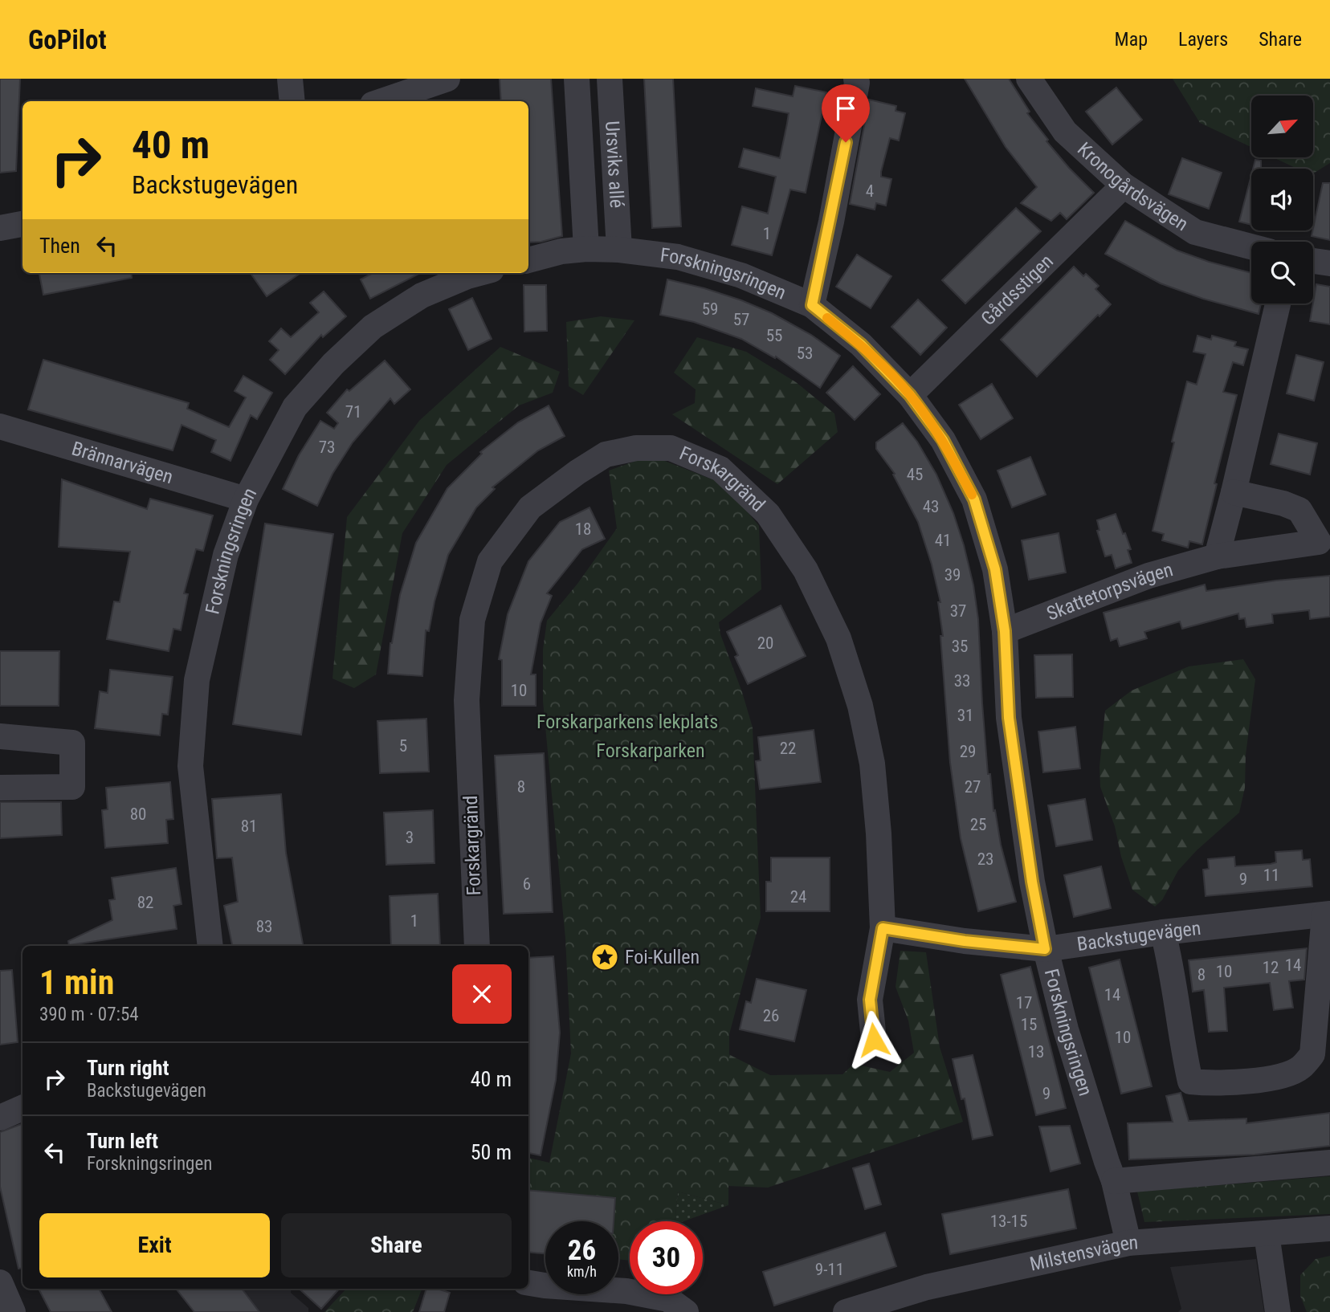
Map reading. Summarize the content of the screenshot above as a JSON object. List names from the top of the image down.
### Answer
{
  "streets": {
    "street": [
      "Ursviks allé",
      "Kronogårdsvägen",
      "Forskningsringen",
      "Gårdsstigen",
      "Brännarvägen",
      "Forskargränd",
      "Skattetorpsvägen",
      "Backstugevägen",
      "Milstensvägen"
    ]
  },
  "crossings": [
    ["Ursviks allé", "Forskningsringen"],
    ["Kronogårdsvägen", "Gårdsstigen"],
    ["Forskningsringen", "Gårdsstigen"],
    ["Forskningsringen", "Brännarvägen"],
    ["Forskningsringen", "Skattetorpsvägen"],
    ["Forskningsringen", "Backstugevägen"],
    ["Forskningsringen", "Milstensvägen"],
    ["Forskargränd", "Backstugevägen"]
  ],
  "parks": ["Forskarparkens lekplats", "Forskarparken"],
  "places": {
    "place": ["Foi-Kullen"]
  },
  "house_numbers": [
    "4",
    "1",
    "59",
    "57",
    "55",
    "53",
    "71",
    "73",
    "45",
    "43",
    "18",
    "41",
    "39",
    "37",
    "20",
    "35",
    "33",
    "10",
    "31",
    "5",
    "22",
    "29",
    "8",
    "27",
    "80",
    "25",
    "81",
    "3",
    "23",
    "11",
    "9",
    "6",
    "24",
    "82",
    "1",
    "83",
    "14",
    "12",
    "10",
    "8",
    "14",
    "17",
    "26",
    "15",
    "10",
    "13",
    "9",
    "13-15",
    "9-11"
  ],
  "north": "top right",
  "page": {
    "header": "GoPilot",
    "nav": ["Map", "Layers", "Share"],
    "turn": ["40 m", "Backstugevägen"],
    "then": "Then",
    "heading": ["1 min", "390 m · 07:54"],
    "list": [
      {
        "name": "Turn right",
        "note": "Backstugevägen",
        "value": "40 m"
      },
      {
        "name": "Turn left",
        "note": "Forskningsringen",
        "value": "50 m"
      }
    ],
    "buttons": ["Exit", "Share"],
    "speed": "26 km/h",
    "limit": "30"
  }
}
